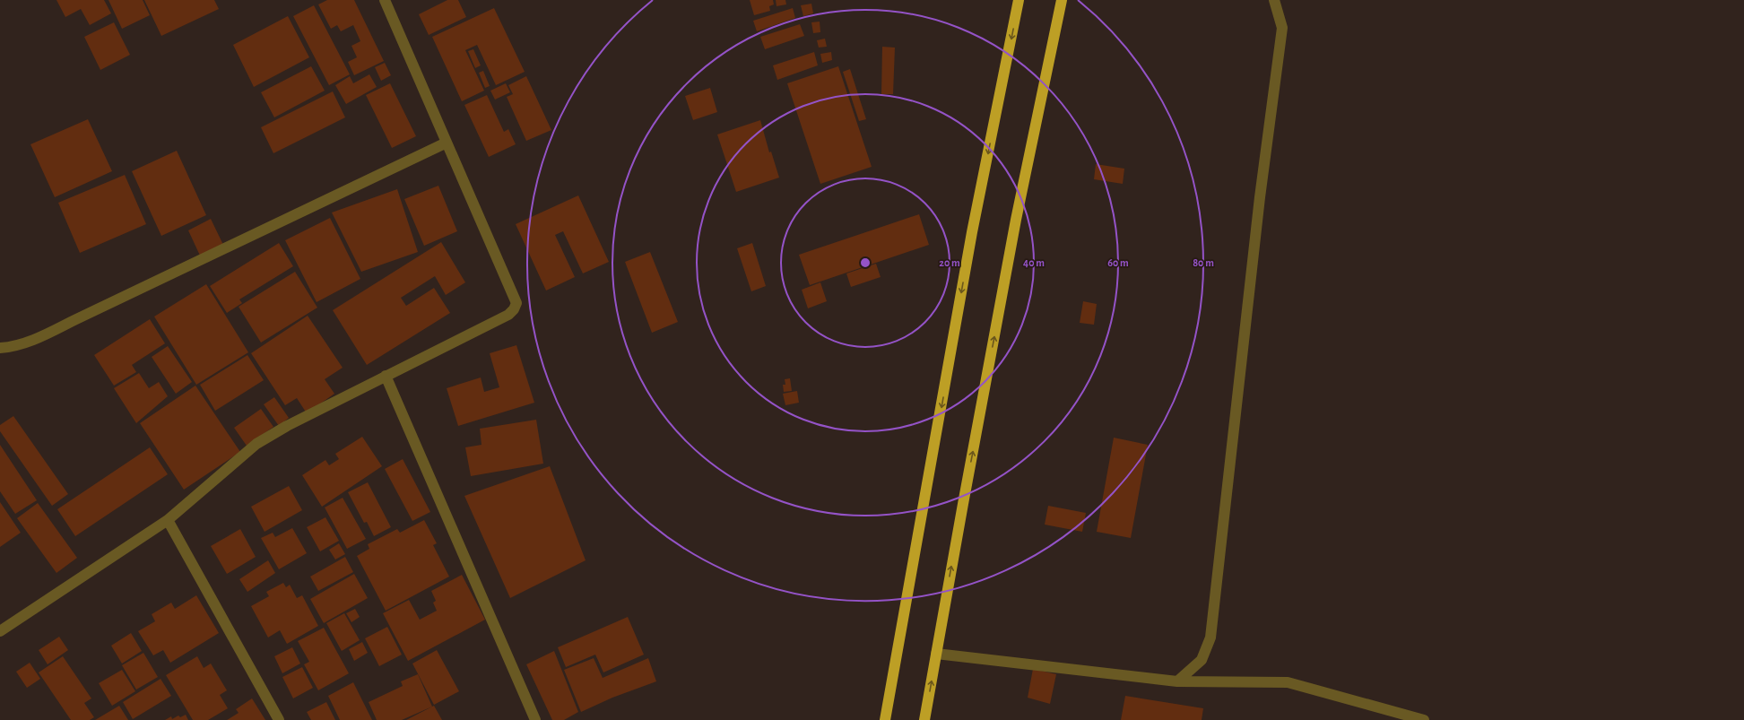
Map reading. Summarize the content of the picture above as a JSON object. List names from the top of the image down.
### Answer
{
  "rings": [
    "20 m",
    "40 m",
    "60 m",
    "80 m"
  ]
}
